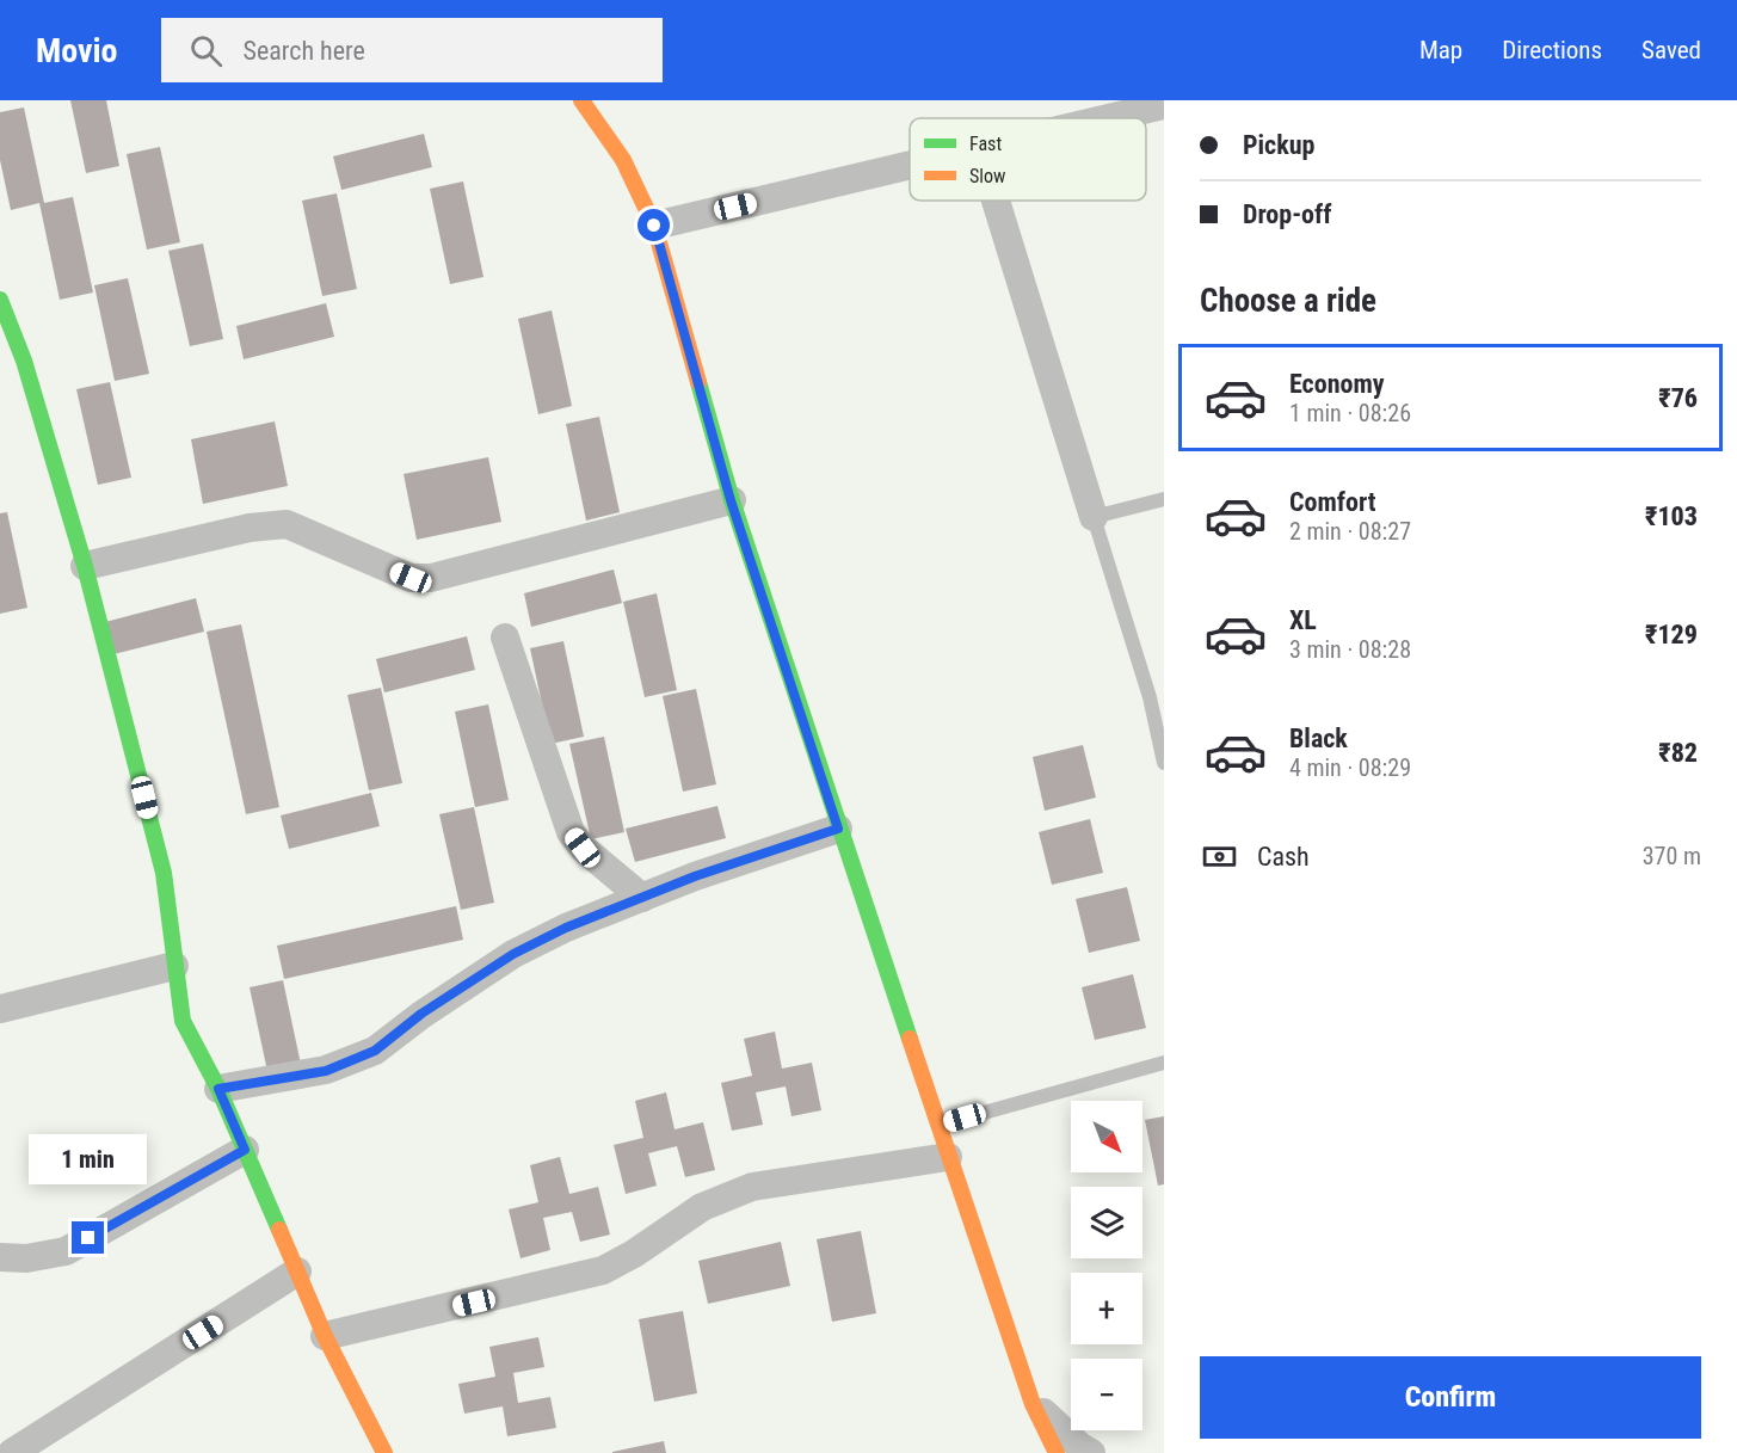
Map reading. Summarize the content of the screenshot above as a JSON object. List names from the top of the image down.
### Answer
{
  "legend": ["Fast", "Slow"],
  "north": "bottom right",
  "page": {
    "header": "Movio",
    "search": "Search here",
    "nav": ["Map", "Directions", "Saved"],
    "banner": ["Pickup", "Drop-off"],
    "heading": "Choose a ride",
    "list": [
      {
        "name": "Economy",
        "note": "1 min · 08:26",
        "value": "₹76"
      },
      {
        "name": "Comfort",
        "note": "2 min · 08:27",
        "value": "₹103"
      },
      {
        "name": "XL",
        "note": "3 min · 08:28",
        "value": "₹129"
      },
      {
        "name": "Black",
        "note": "4 min · 08:29",
        "value": "₹82"
      }
    ],
    "pay": ["Cash", "370 m"],
    "map_buttons": ["+", "−"],
    "bubble": "1 min",
    "buttons": "Confirm"
  }
}
